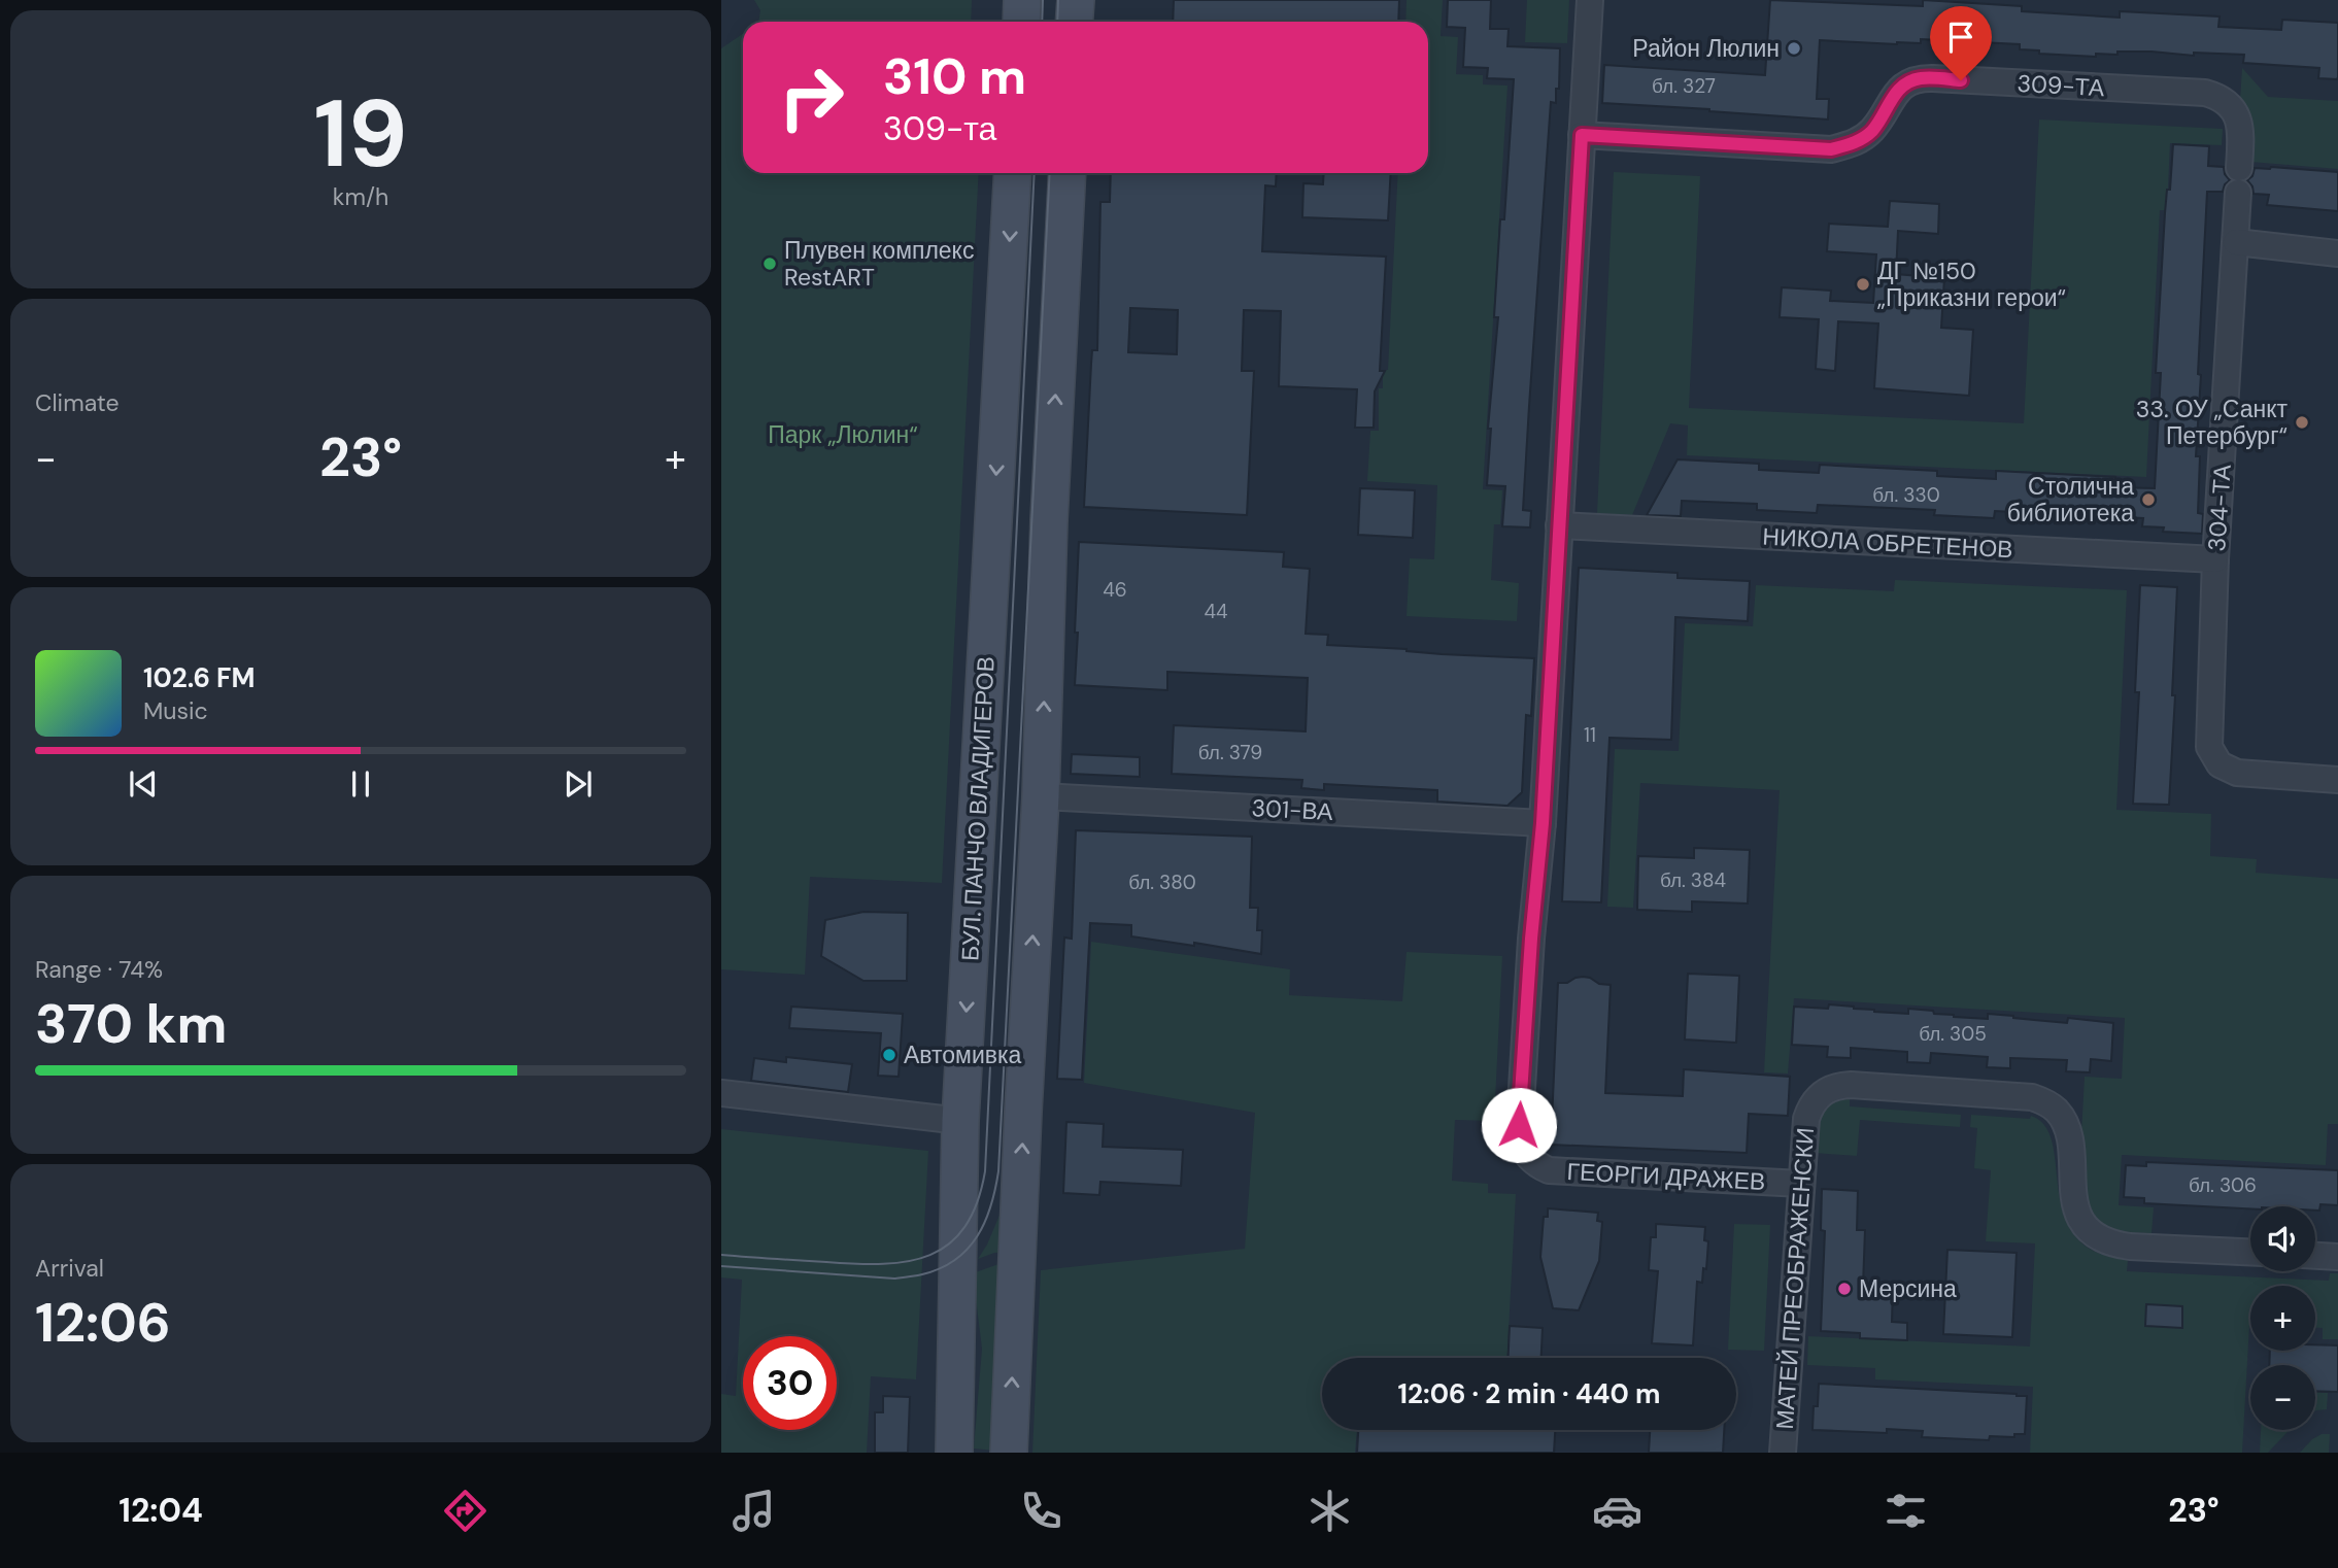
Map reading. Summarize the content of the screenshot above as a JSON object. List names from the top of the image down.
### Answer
{
  "streets": {
    "main road": ["БУЛ. ПАНЧО ВЛАДИГЕРОВ"],
    "street": [
      "309-ТА",
      "304-ТА",
      "НИКОЛА ОБРЕТЕНОВ",
      "301-ВА",
      "ГЕОРГИ ДРАЖЕВ",
      "МАТЕЙ ПРЕОБРАЖЕНСКИ"
    ]
  },
  "crossings": [
    ["309-ТА", "304-ТА"],
    ["309-ТА", "ГЕОРГИ ДРАЖЕВ"],
    ["304-ТА", "НИКОЛА ОБРЕТЕНОВ"],
    ["НИКОЛА ОБРЕТЕНОВ", "ГЕОРГИ ДРАЖЕВ"],
    ["301-ВА", "ГЕОРГИ ДРАЖЕВ"],
    ["ГЕОРГИ ДРАЖЕВ", "МАТЕЙ ПРЕОБРАЖЕНСКИ"]
  ],
  "parks": ["Парк „Люлин“"],
  "places": [
    "Район Люлин",
    "Плувен комплекс RestART",
    "ДГ №150 „Приказни герои“",
    "33. ОУ „Санкт Петербург“",
    "Столична библиотека",
    "Автомивка",
    "Мерсина"
  ],
  "house_numbers": [
    "бл. 327",
    "бл. 330",
    "46",
    "44",
    "11",
    "бл. 379",
    "бл. 384",
    "бл. 380",
    "бл. 305",
    "бл. 306"
  ],
  "page": {
    "tile": [
      ["19", "km/h"],
      "Climate",
      ["Range · 74%", "370 km"],
      ["Arrival", "12:06"]
    ],
    "turn": ["310 m", "309-та"],
    "heat": ["−", "23°", "+"],
    "song": ["102.6 FM", "Music"],
    "map_buttons": ["+", "−"],
    "limit": "30",
    "trip": "12:06 · 2 min · 440 m",
    "tabs": ["12:04", "23°"]
  }
}
